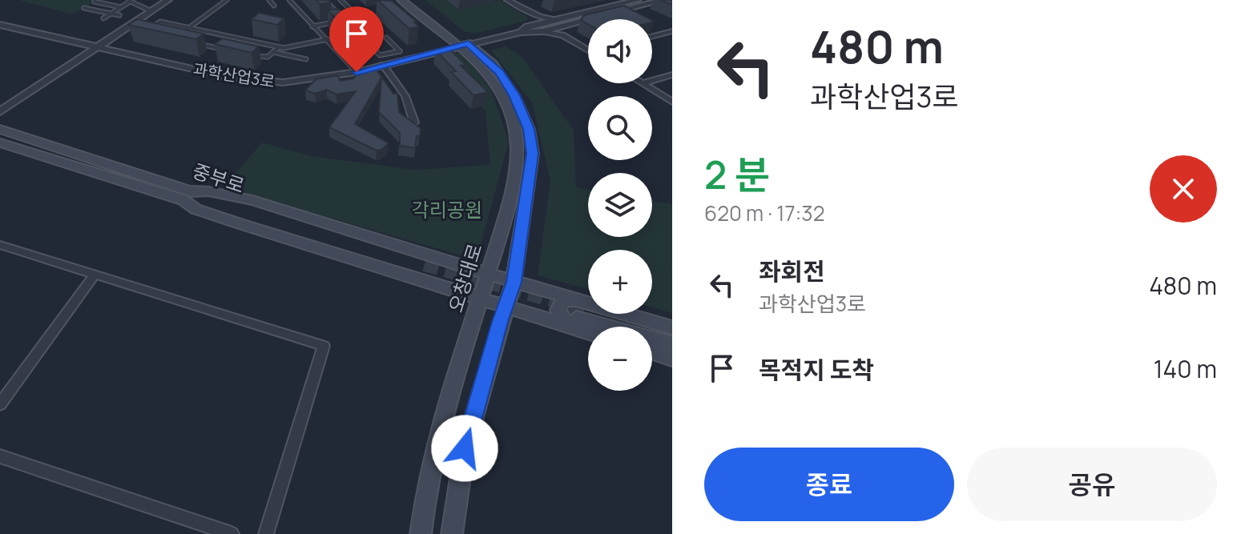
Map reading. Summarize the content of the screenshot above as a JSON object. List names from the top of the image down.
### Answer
{
  "streets": {
    "main road": ["중부로", "오창대로"],
    "street": ["과학산업3로"]
  },
  "crossings": [
    ["과학산업3로", "오창대로"]
  ],
  "parks": ["각리공원"],
  "page": {
    "turn": ["480 m", "과학산업3로"],
    "map_buttons": ["+", "−"],
    "heading": ["2 분", "620 m · 17:32"],
    "list": [
      {
        "name": "좌회전",
        "note": "과학산업3로",
        "value": "480 m"
      },
      {
        "name": "목적지 도착",
        "value": "140 m"
      }
    ],
    "buttons": ["종료", "공유"]
  }
}
